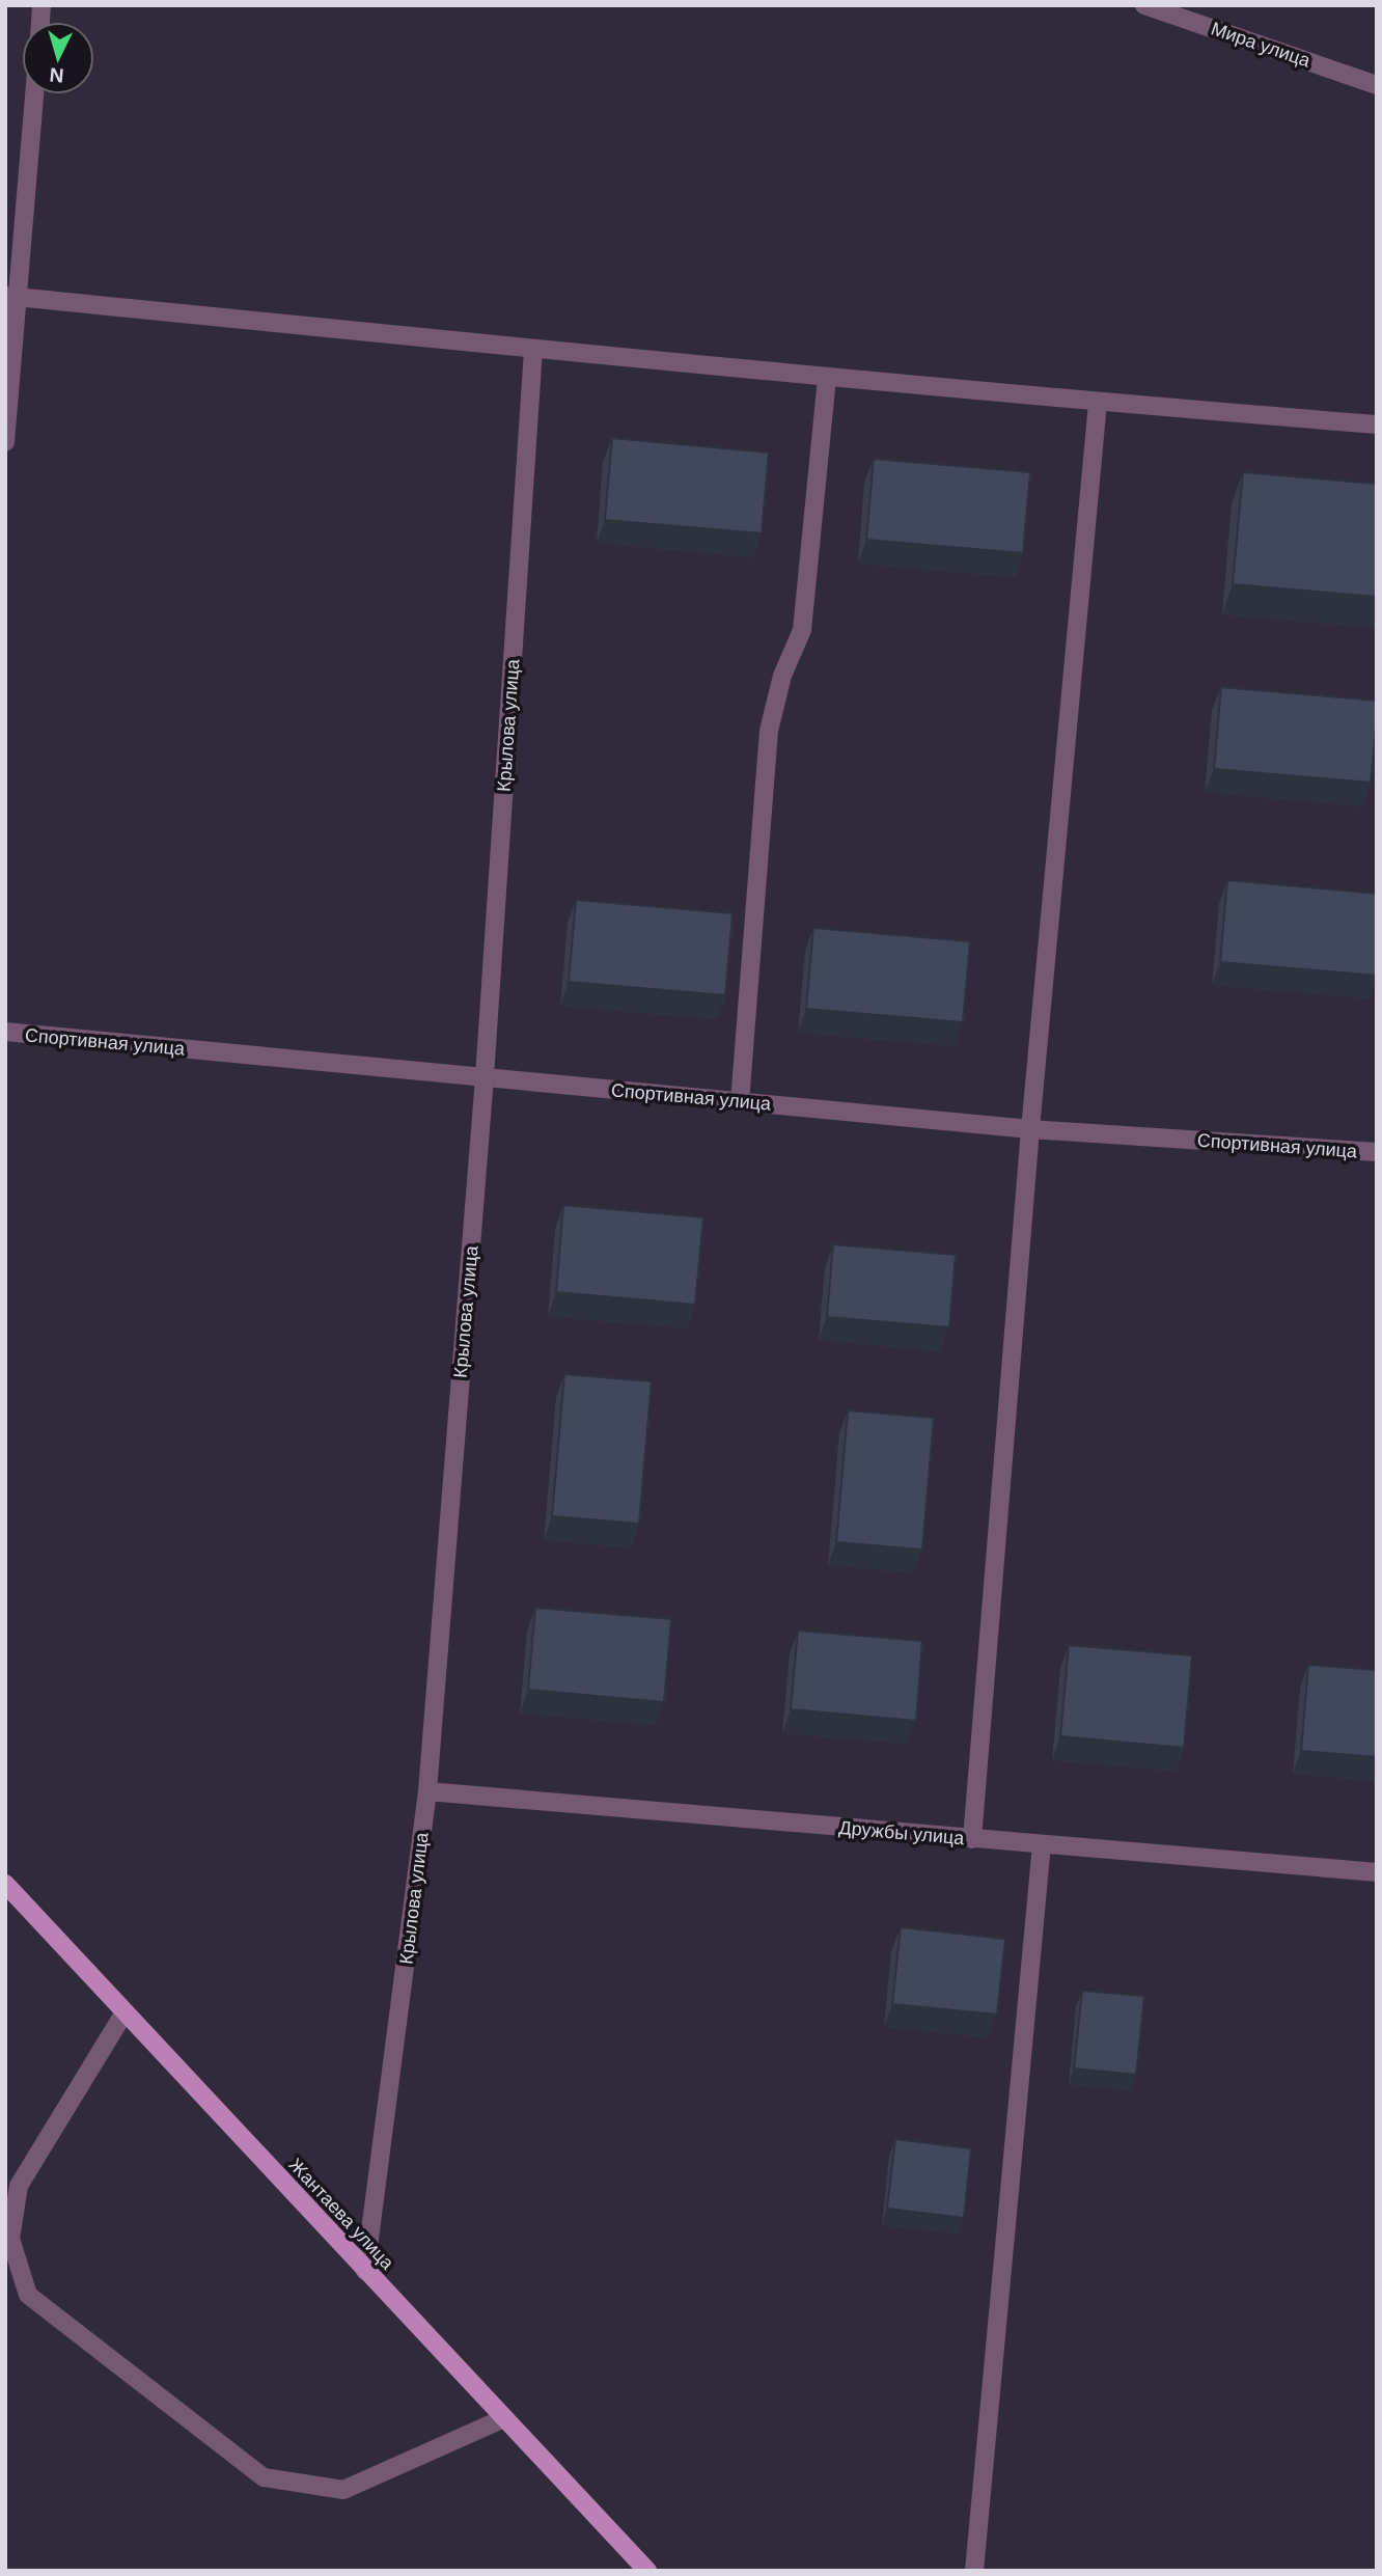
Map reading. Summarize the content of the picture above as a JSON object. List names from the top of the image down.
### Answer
{
  "streets": {
    "main road": ["Жантаева улица"],
    "street": [
      "Мира улица",
      "Крылова улица",
      "Спортивная улица",
      "Дружбы улица"
    ]
  },
  "crossings": [
    ["Крылова улица", "Спортивная улица"],
    ["Крылова улица", "Дружбы улица"],
    ["Крылова улица", "Жантаева улица"]
  ],
  "north": "bottom"
}
